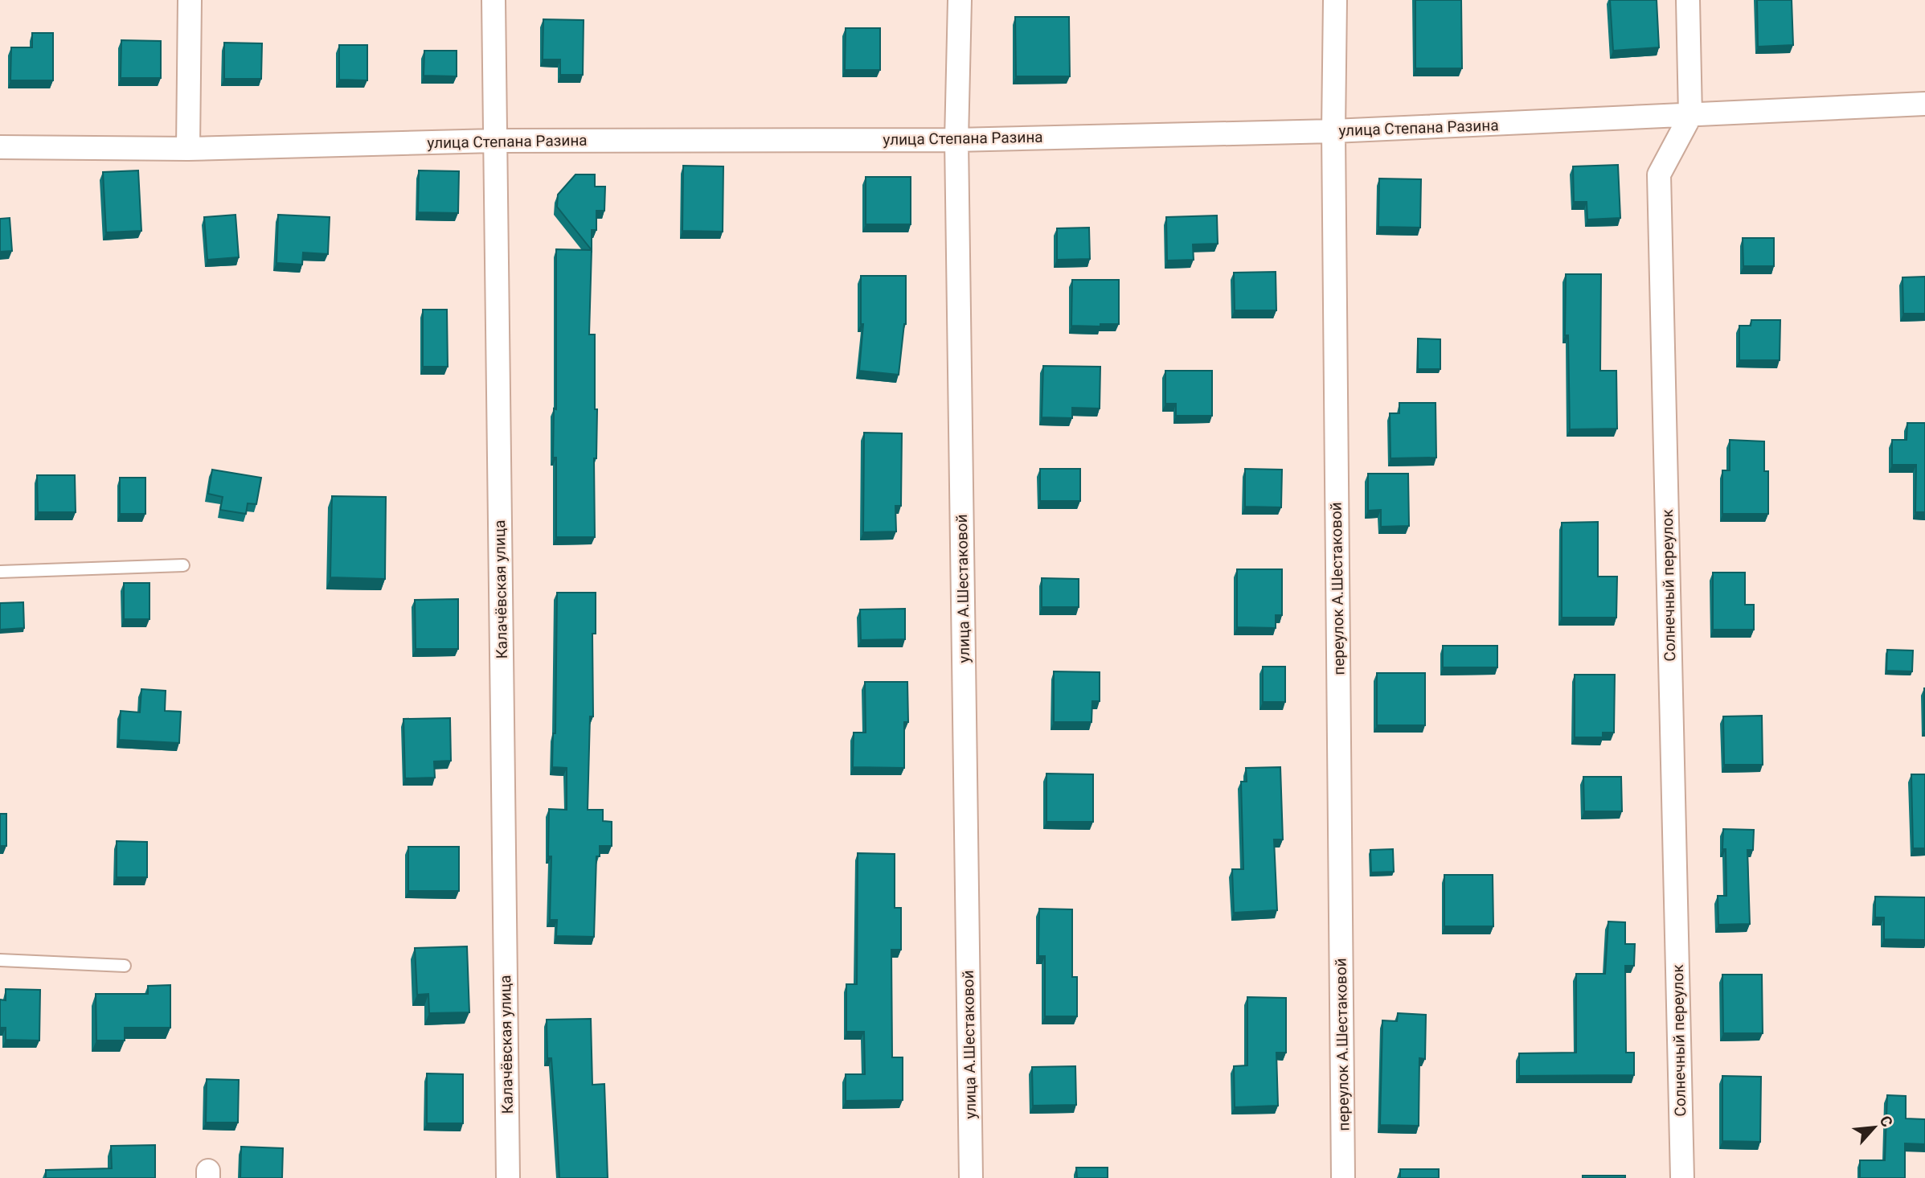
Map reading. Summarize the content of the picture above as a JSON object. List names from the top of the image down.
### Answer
{
  "streets": {
    "street": [
      "улица Степана Разина",
      "Солнечный переулок",
      "улица А.Шестаковой",
      "переулок А.Шестаковой",
      "Калачёвская улица"
    ]
  },
  "crossings": [
    ["улица Степана Разина", "Солнечный переулок"],
    ["улица Степана Разина", "улица А.Шестаковой"],
    ["улица Степана Разина", "переулок А.Шестаковой"],
    ["улица Степана Разина", "Калачёвская улица"]
  ],
  "north": "top right"
}
